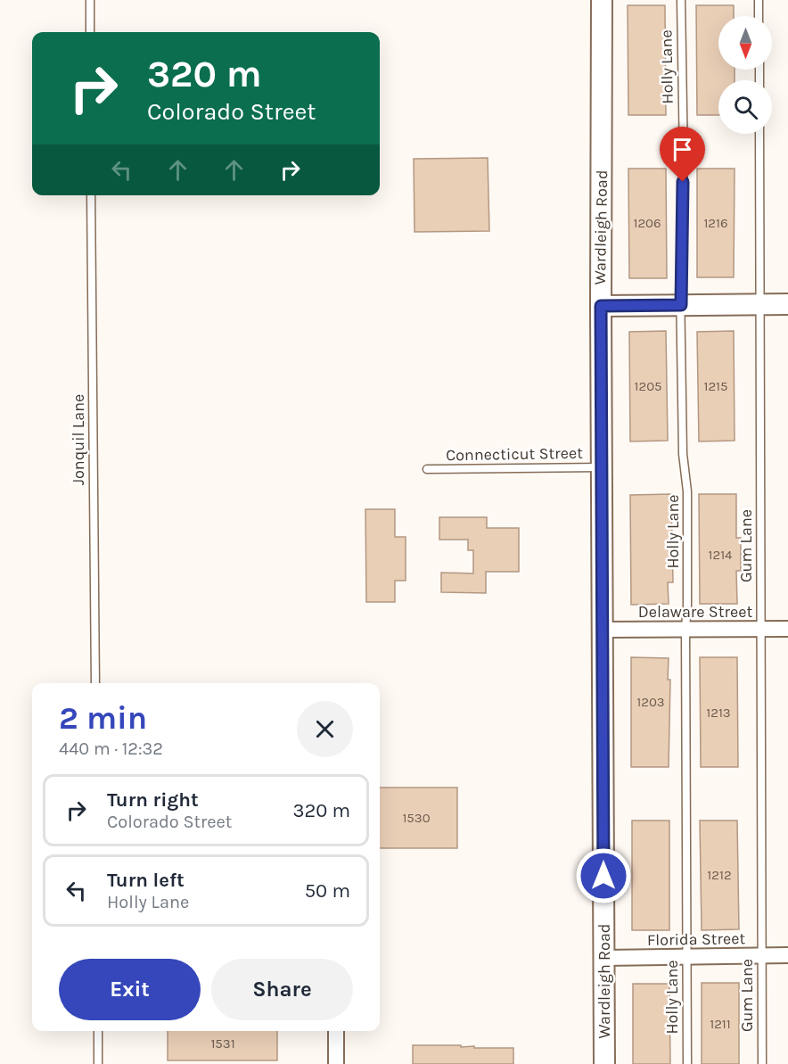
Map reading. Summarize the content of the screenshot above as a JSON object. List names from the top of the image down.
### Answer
{
  "streets": {
    "main road": ["Wardleigh Road"],
    "street": ["Delaware Street", "Florida Street"],
    "lane": [
      "Holly Lane",
      "Jonquil Lane",
      "Connecticut Street",
      "Gum Lane"
    ]
  },
  "crossings": [
    ["Holly Lane", "Delaware Street"],
    ["Holly Lane", "Florida Street"],
    ["Wardleigh Road", "Connecticut Street"],
    ["Wardleigh Road", "Delaware Street"],
    ["Wardleigh Road", "Florida Street"],
    ["Gum Lane", "Delaware Street"],
    ["Gum Lane", "Florida Street"]
  ],
  "house_numbers": [
    "1206",
    "1216",
    "1205",
    "1215",
    "1214",
    "1203",
    "1213",
    "1530",
    "1212",
    "1211",
    "1531"
  ],
  "north": "bottom",
  "page": {
    "turn": ["320 m", "Colorado Street"],
    "heading": ["2 min", "440 m · 12:32"],
    "list": [
      {
        "name": "Turn right",
        "note": "Colorado Street",
        "value": "320 m"
      },
      {
        "name": "Turn left",
        "note": "Holly Lane",
        "value": "50 m"
      }
    ],
    "buttons": ["Exit", "Share"]
  }
}
